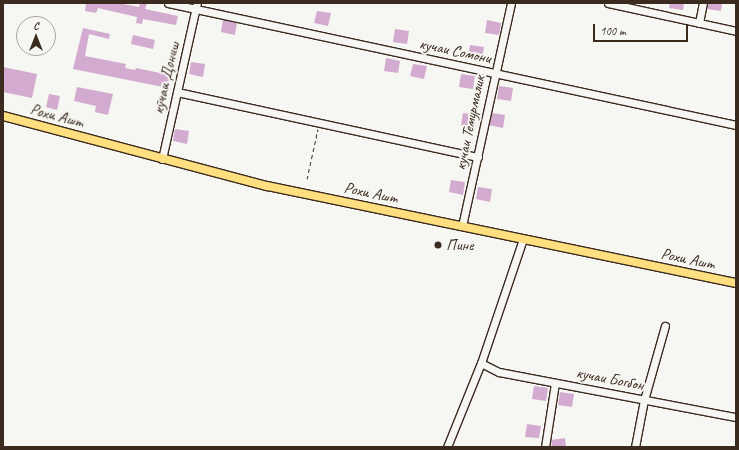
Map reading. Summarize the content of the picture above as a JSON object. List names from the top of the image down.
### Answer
{
  "streets": {
    "main road": ["Рохи Ашт"],
    "street": [
      "кучаи Сомони",
      "кӯчаи Дониш",
      "кучаи Темурмалик",
      "кучаи Богбон"
    ]
  },
  "crossings": [
    ["кучаи Сомони", "кӯчаи Дониш"],
    ["кучаи Сомони", "кучаи Темурмалик"],
    ["кӯчаи Дониш", "Рохи Ашт"],
    ["Рохи Ашт", "кучаи Темурмалик"]
  ],
  "places": ["Пине"],
  "scale_bar": "100 m",
  "north": "top"
}
